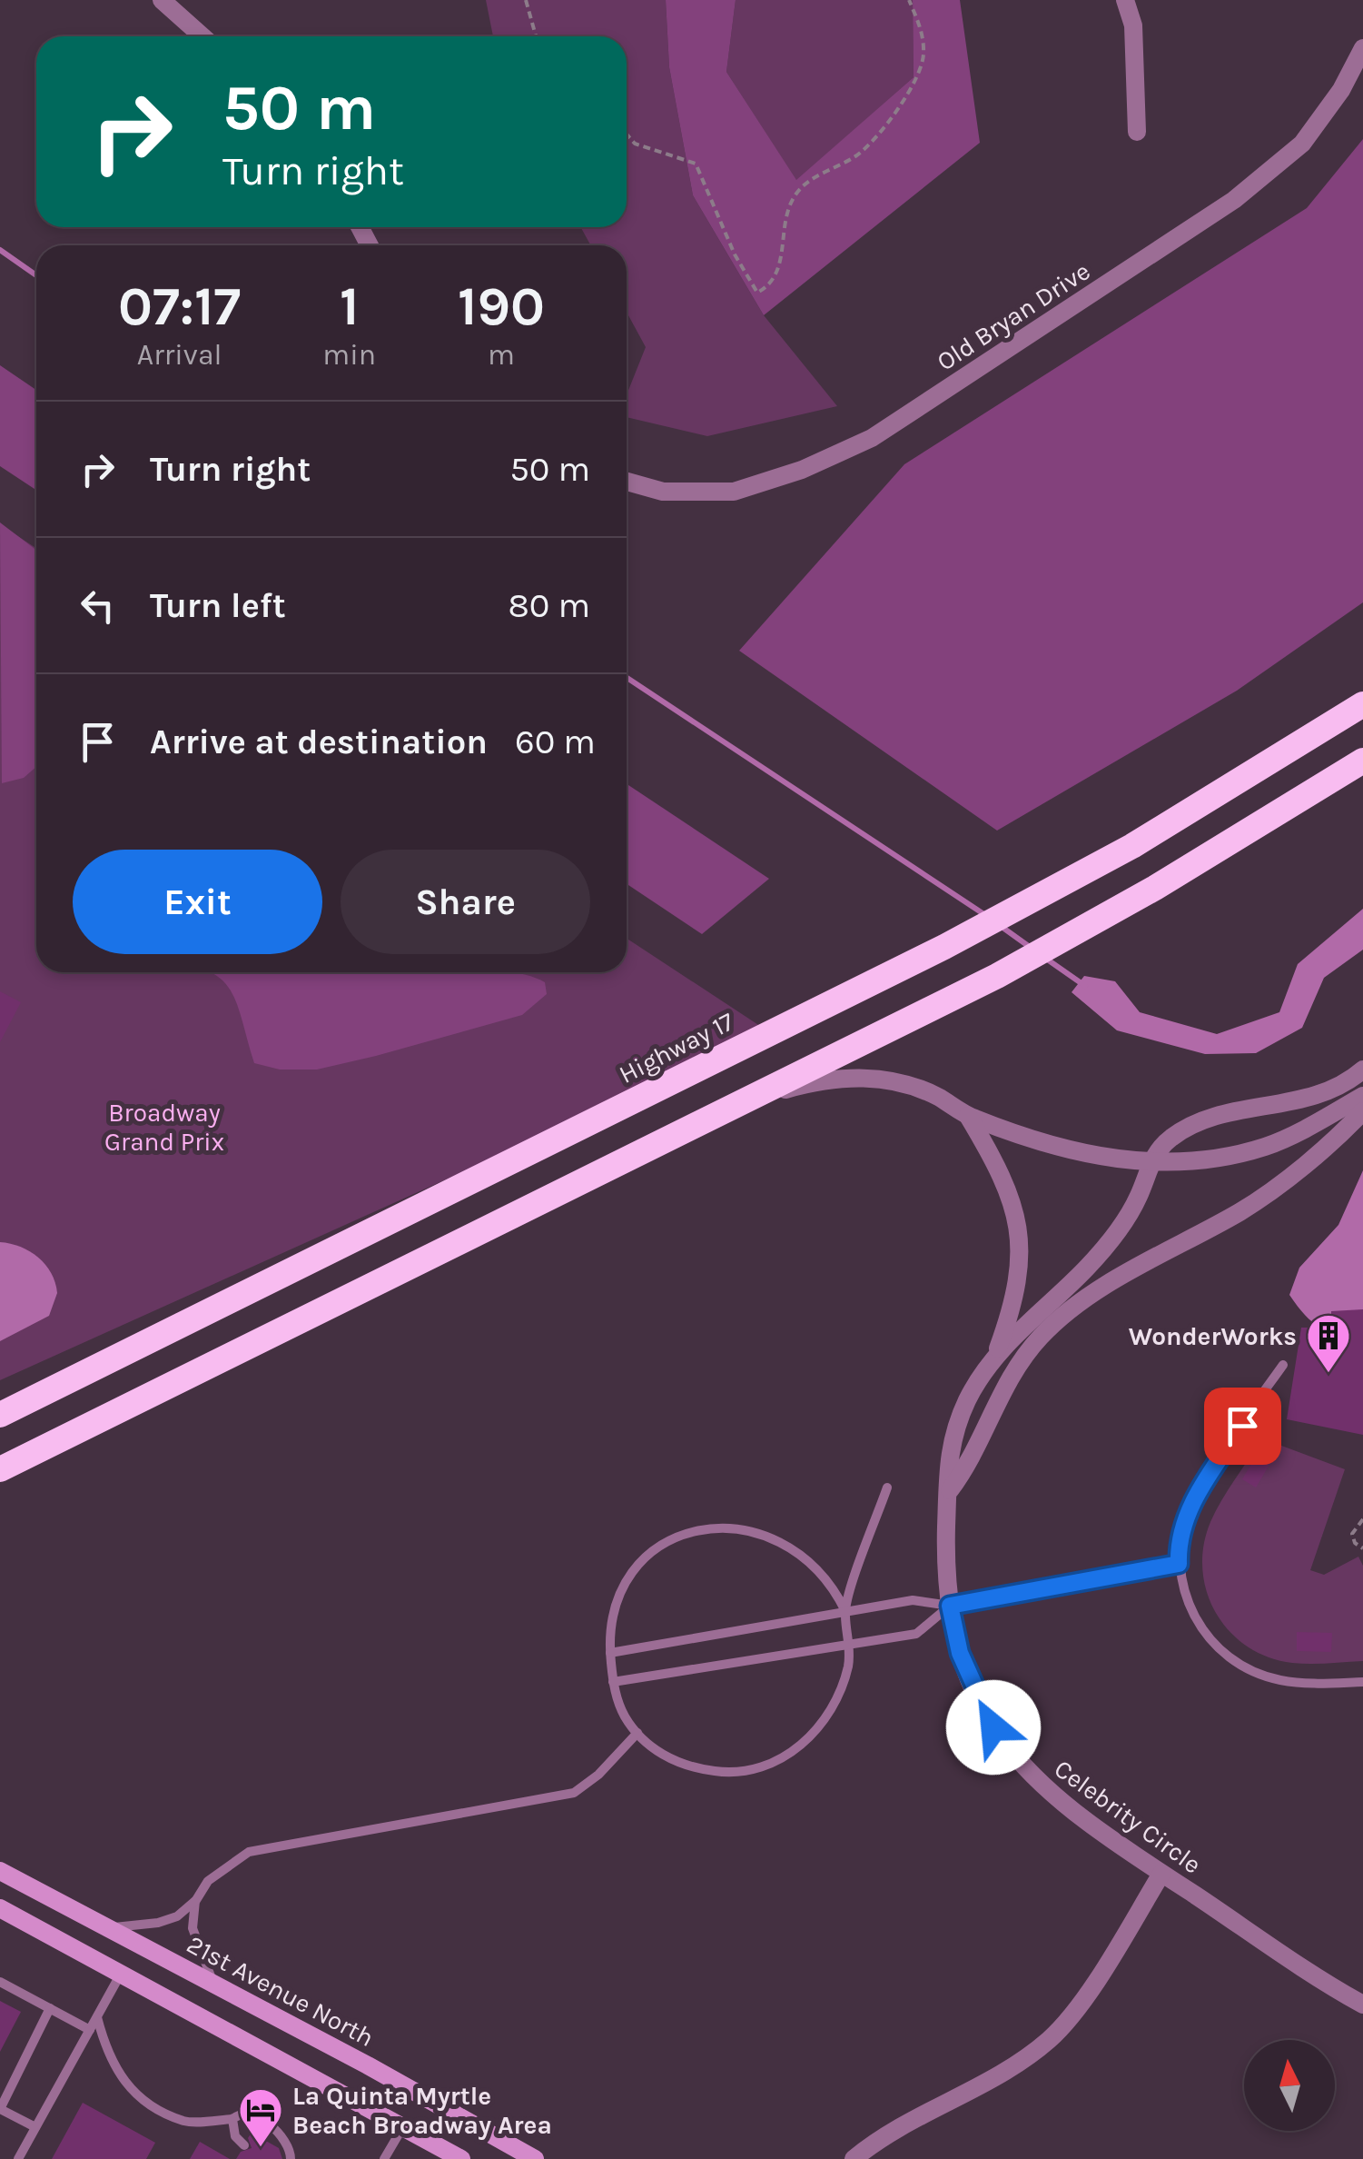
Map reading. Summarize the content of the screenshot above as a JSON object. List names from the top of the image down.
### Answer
{
  "streets": {
    "highway": ["Highway 17"],
    "main road": ["21st Avenue North"],
    "street": ["Old Bryan Drive", "Celebrity Circle"]
  },
  "parks": ["Broadway Grand Prix"],
  "places": {
    "building": ["WonderWorks"],
    "hotel": ["La Quinta Myrtle Beach Broadway Area"]
  },
  "north": "top",
  "page": {
    "turn": ["50 m", "Turn right"],
    "eta": [
      "07:17",
      "Arrival",
      "1",
      "min",
      "190",
      "m"
    ],
    "list": [
      {
        "name": "Turn right",
        "value": "50 m"
      },
      {
        "name": "Turn left",
        "value": "80 m"
      },
      {
        "name": "Arrive at destination",
        "value": "60 m"
      }
    ],
    "buttons": ["Exit", "Share"]
  }
}
